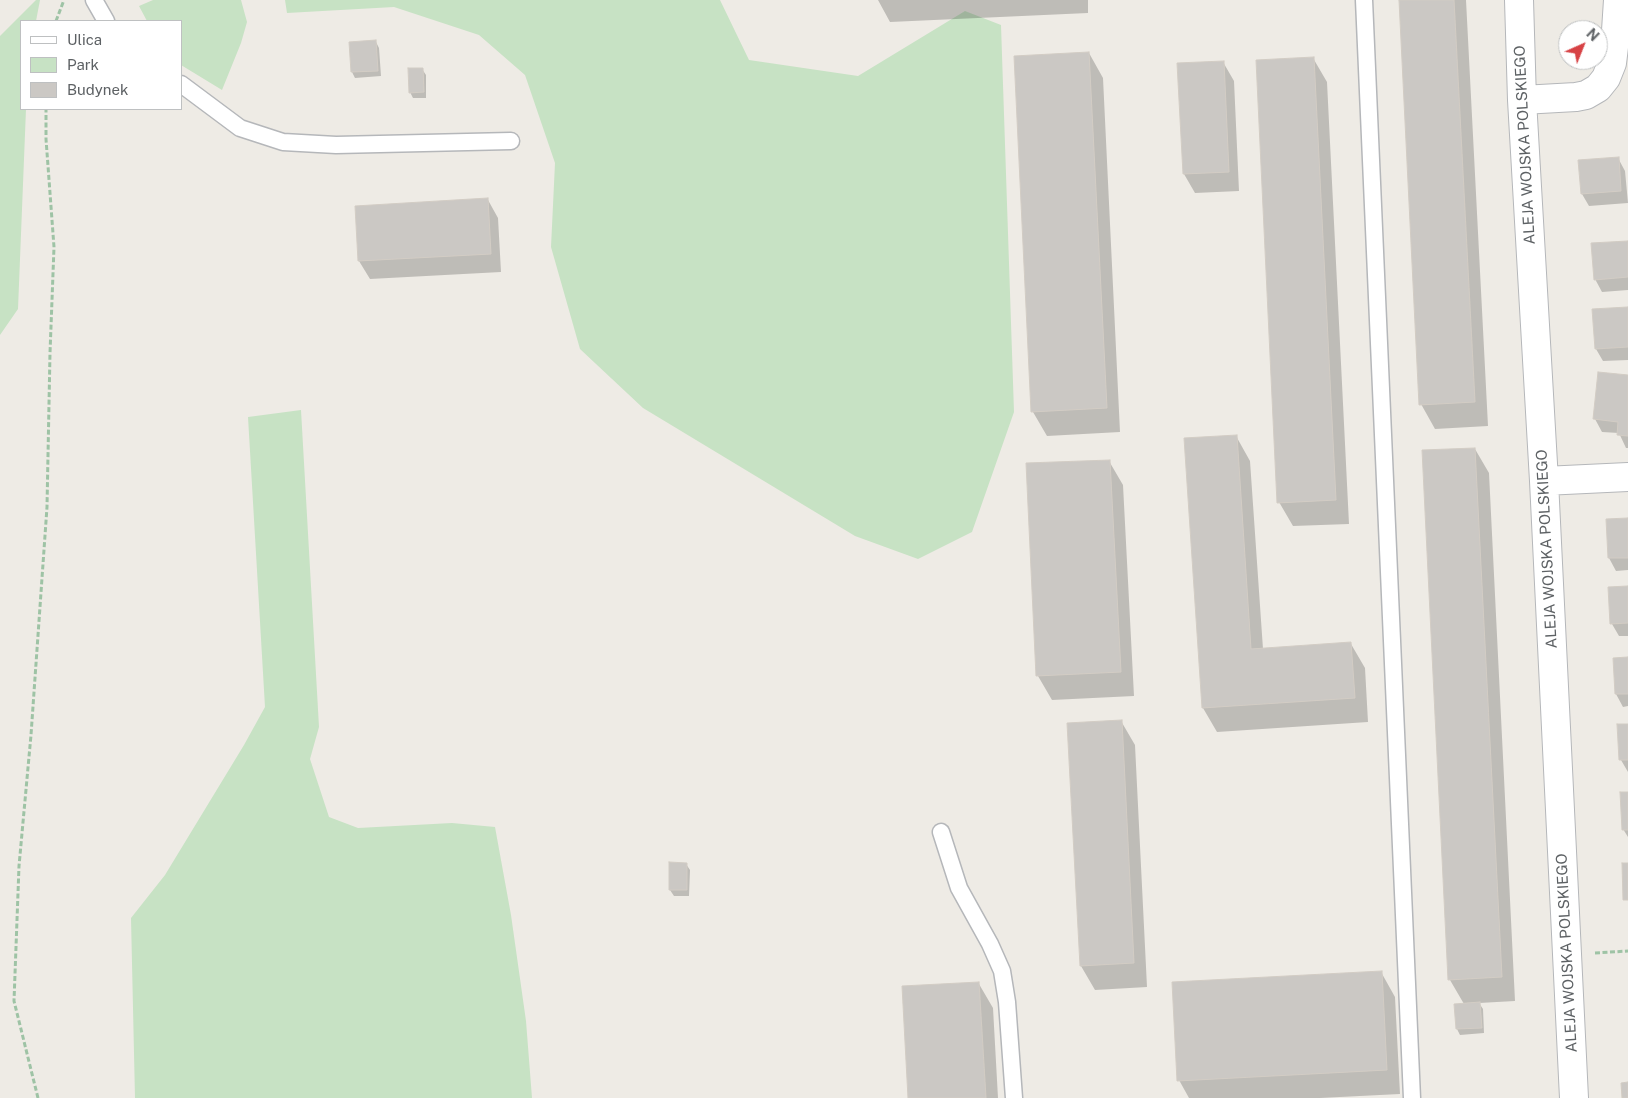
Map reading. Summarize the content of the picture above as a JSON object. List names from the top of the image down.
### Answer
{
  "streets": {
    "street": ["ALEJA WOJSKA POLSKIEGO"]
  },
  "legend": ["Ulica", "Park", "Budynek"],
  "north": "top right"
}
